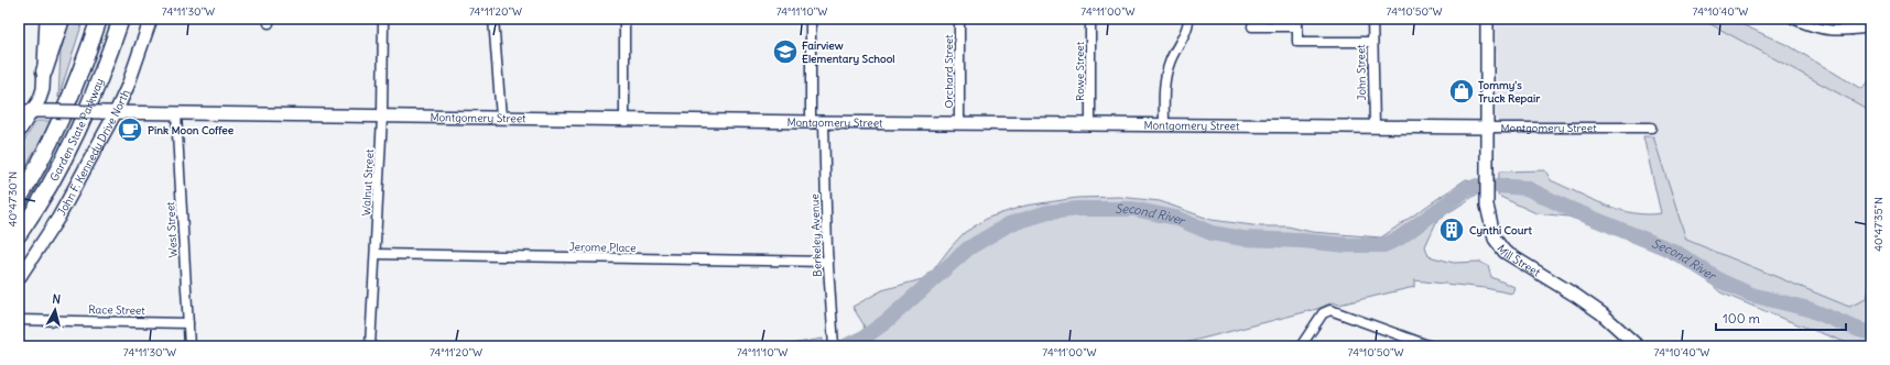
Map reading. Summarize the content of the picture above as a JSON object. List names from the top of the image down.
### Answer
{
  "streets": {
    "highway": ["Garden State Parkway"],
    "street": [
      "Orchard Street",
      "Rowe Street",
      "John Street",
      "Montgomery Street",
      "John F. Kennedy Drive North",
      "Walnut Street",
      "West Street",
      "Berkeley Avenue",
      "Jerome Place",
      "Mill Street",
      "Race Street"
    ]
  },
  "crossings": [
    ["Orchard Street", "Montgomery Street"],
    ["Rowe Street", "Montgomery Street"],
    ["John Street", "Montgomery Street"],
    ["Montgomery Street", "John F. Kennedy Drive North"],
    ["Montgomery Street", "Walnut Street"],
    ["Montgomery Street", "West Street"],
    ["Montgomery Street", "Berkeley Avenue"],
    ["Montgomery Street", "Mill Street"],
    ["Walnut Street", "Jerome Place"],
    ["West Street", "Race Street"],
    ["Berkeley Avenue", "Jerome Place"]
  ],
  "water": ["Second River"],
  "places": {
    "school or university": ["Fairview Elementary School"],
    "shop": ["Tommy's Truck Repair"],
    "cafe": ["Pink Moon Coffee"],
    "building": ["Cynthi Court"]
  },
  "scale_bar": "100 m",
  "north": "top",
  "coordinates": [
    "74°11'30\"W",
    "74°11'20\"W",
    "74°11'10\"W",
    "74°11'00\"W",
    "74°10'50\"W",
    "74°10'40\"W",
    "40°47'30\"N",
    "40°47'35\"N"
  ]
}
